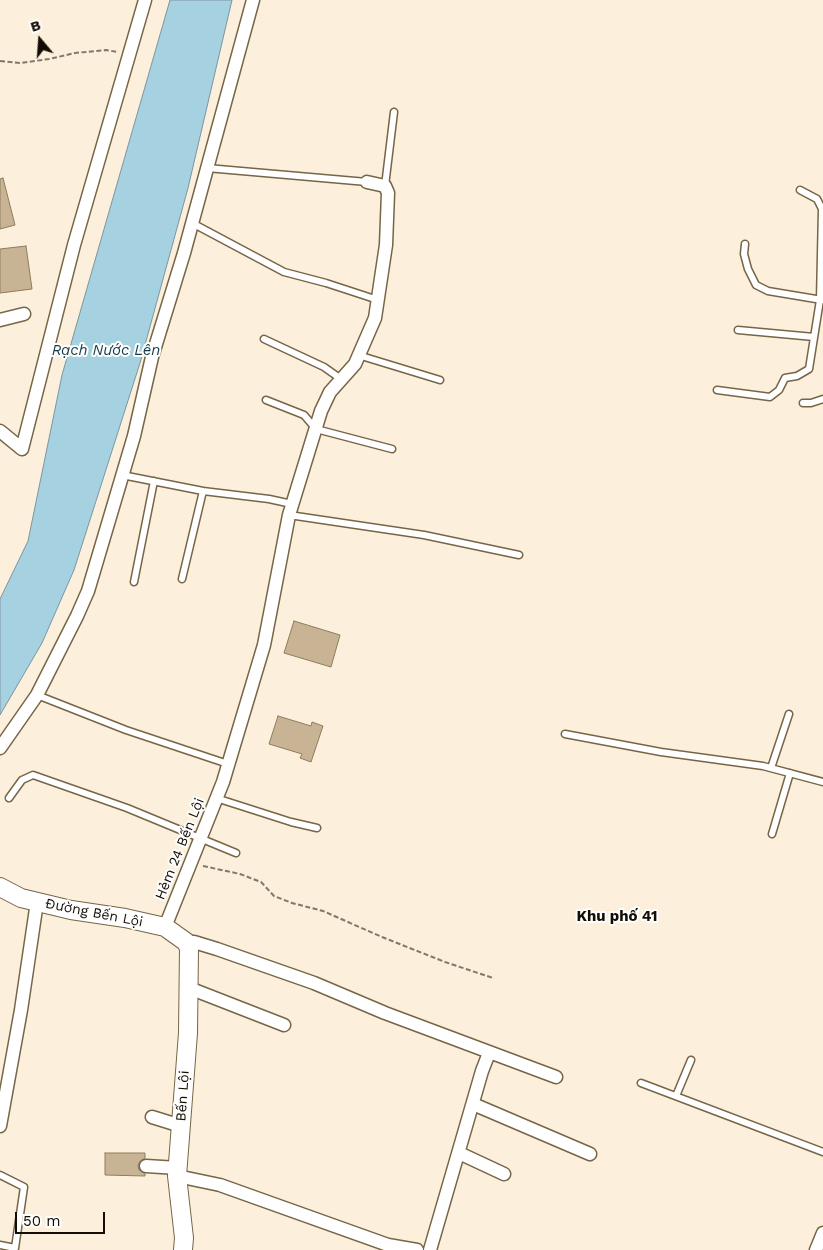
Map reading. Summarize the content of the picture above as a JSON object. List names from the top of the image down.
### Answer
{
  "streets": {
    "street": ["Hẻm 24 Bến Lội", "Đường Bến Lội", "Bến Lội"]
  },
  "crossings": [
    ["Hẻm 24 Bến Lội", "Đường Bến Lội"],
    ["Đường Bến Lội", "Bến Lội"]
  ],
  "districts": ["Khu phố 41"],
  "water": ["Rạch Nước Lên"],
  "scale_bar": "50 m",
  "north": "top"
}
